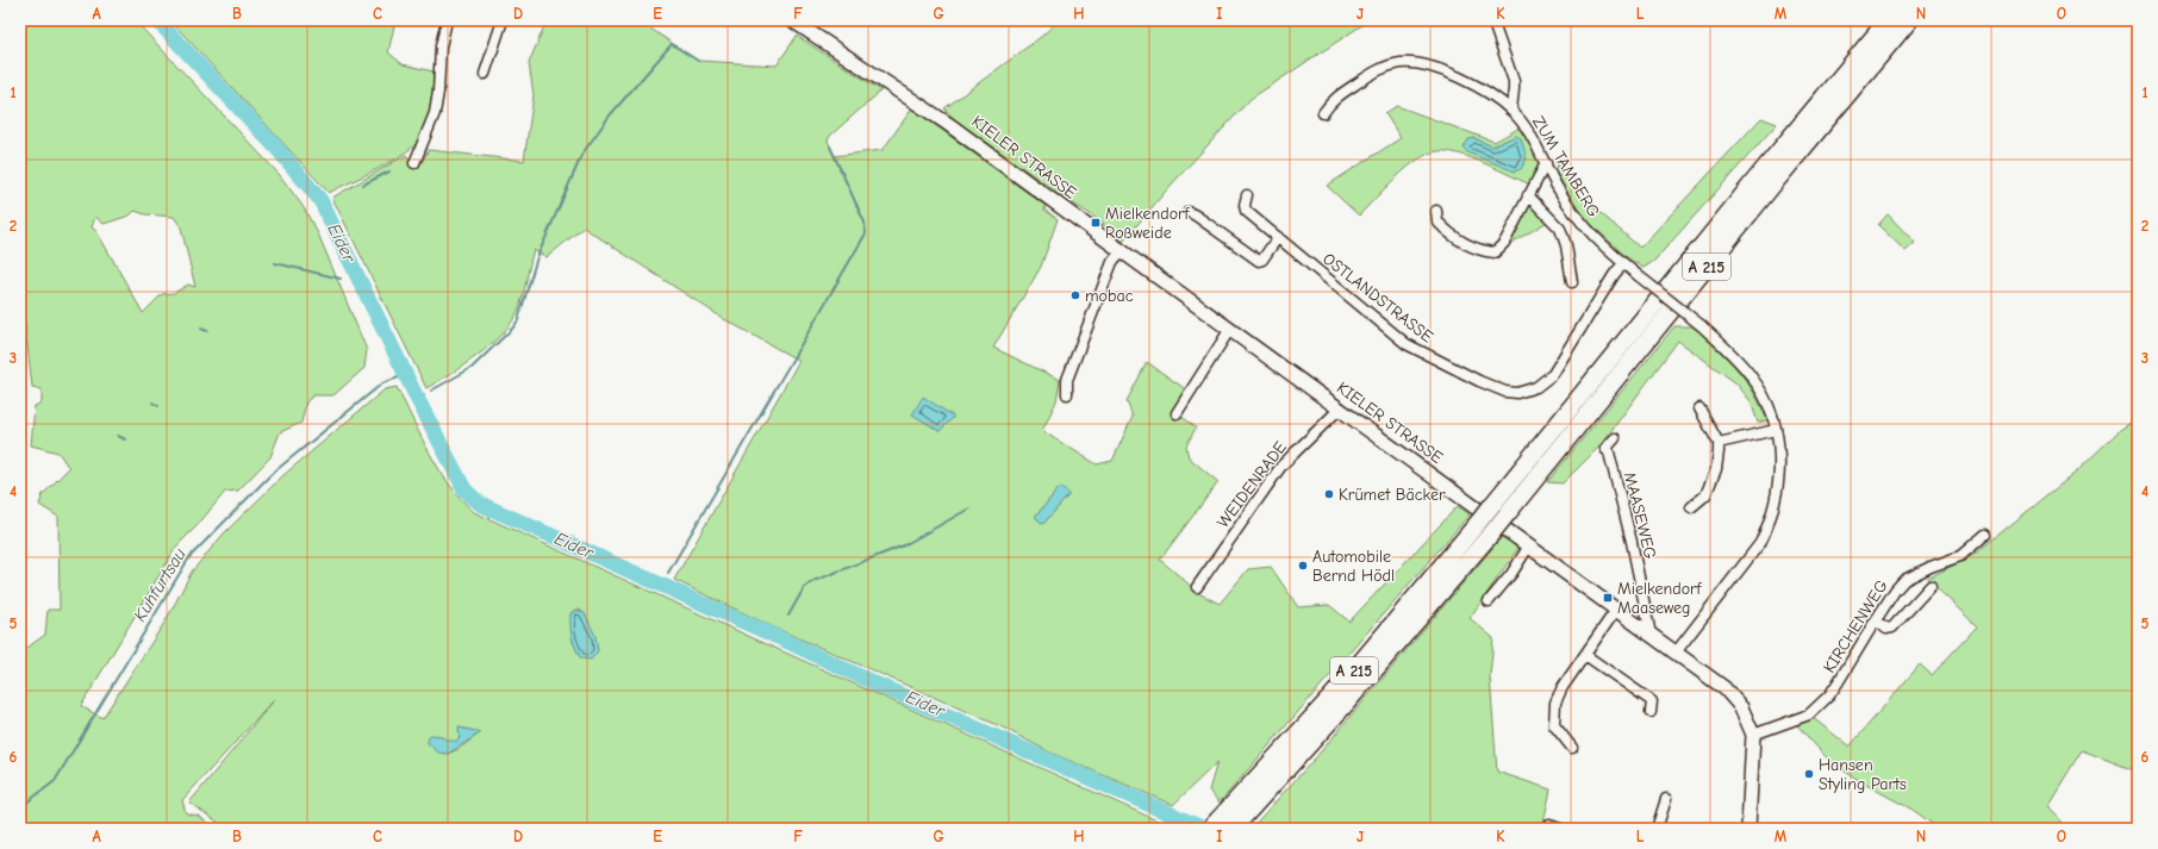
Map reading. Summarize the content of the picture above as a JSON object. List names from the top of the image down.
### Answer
{
  "streets": {
    "highway": ["A 215"],
    "street": [
      "KIELER STRASSE",
      "ZUM TAMBERG",
      "OSTLANDSTRASSE",
      "WEIDENRADE",
      "MAASEWEG",
      "KIRCHENWEG"
    ]
  },
  "crossings": [
    ["KIELER STRASSE", "ZUM TAMBERG"],
    ["KIELER STRASSE", "WEIDENRADE"],
    ["KIELER STRASSE", "MAASEWEG"],
    ["KIELER STRASSE", "KIRCHENWEG"],
    ["ZUM TAMBERG", "OSTLANDSTRASSE"]
  ],
  "water": ["Eider", "Kuhfurtsau"],
  "places": {
    "transit": ["Mielkendorf Roßweide", "Mielkendorf Maaseweg"],
    "other": [
      "mobac",
      "Krümet Bäcker",
      "Automobile Bernd Hödl",
      "Hansen Styling Parts"
    ]
  },
  "grid": {
    "columns": [
      "A",
      "B",
      "C",
      "D",
      "E",
      "F",
      "G",
      "H",
      "I",
      "J",
      "K",
      "L",
      "M",
      "N",
      "O"
    ],
    "rows": [
      "1",
      "2",
      "3",
      "4",
      "5",
      "6"
    ]
  }
}
